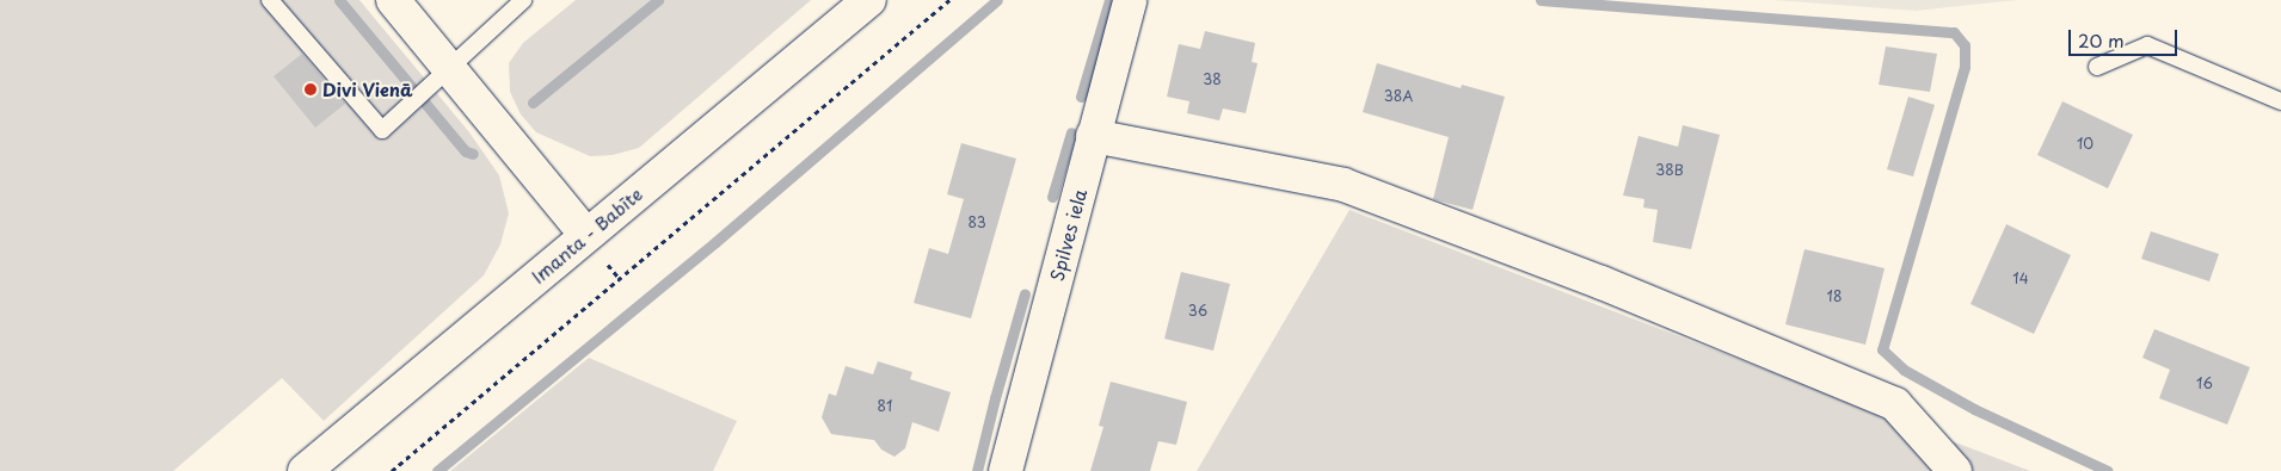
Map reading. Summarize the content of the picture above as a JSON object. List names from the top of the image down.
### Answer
{
  "streets": {
    "street": ["Imanta - Babīte", "Spilves iela"]
  },
  "places": ["Divi Vienā"],
  "house_numbers": [
    "38",
    "38A",
    "10",
    "38B",
    "83",
    "14",
    "18",
    "36",
    "16",
    "81"
  ],
  "scale_bar": "20 m"
}
